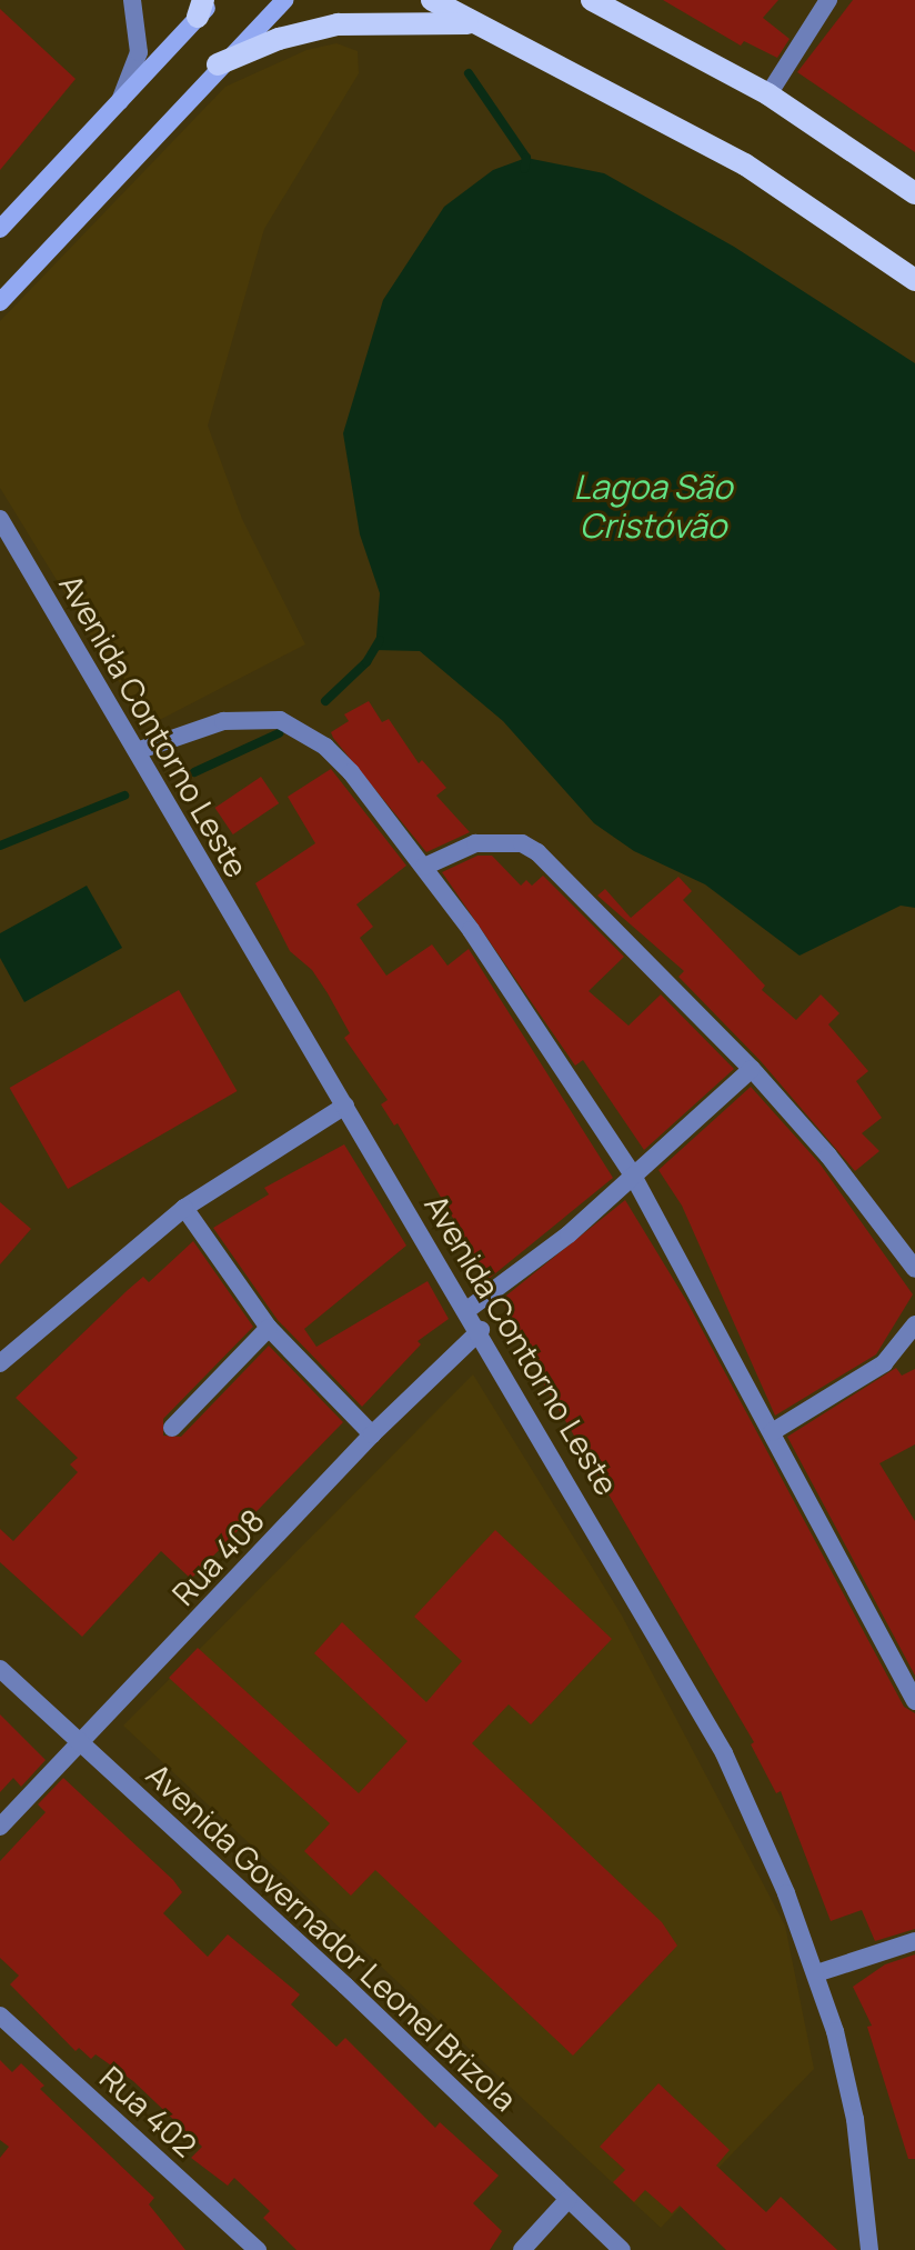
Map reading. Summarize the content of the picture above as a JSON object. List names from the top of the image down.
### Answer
{
  "streets": {
    "street": [
      "Avenida Contorno Leste",
      "Rua 408",
      "Avenida Governador Leonel Brizola",
      "Rua 402"
    ]
  },
  "crossings": [
    ["Avenida Contorno Leste", "Rua 408"],
    ["Rua 408", "Avenida Governador Leonel Brizola"]
  ],
  "water": ["Lagoa São Cristóvão"]
}
